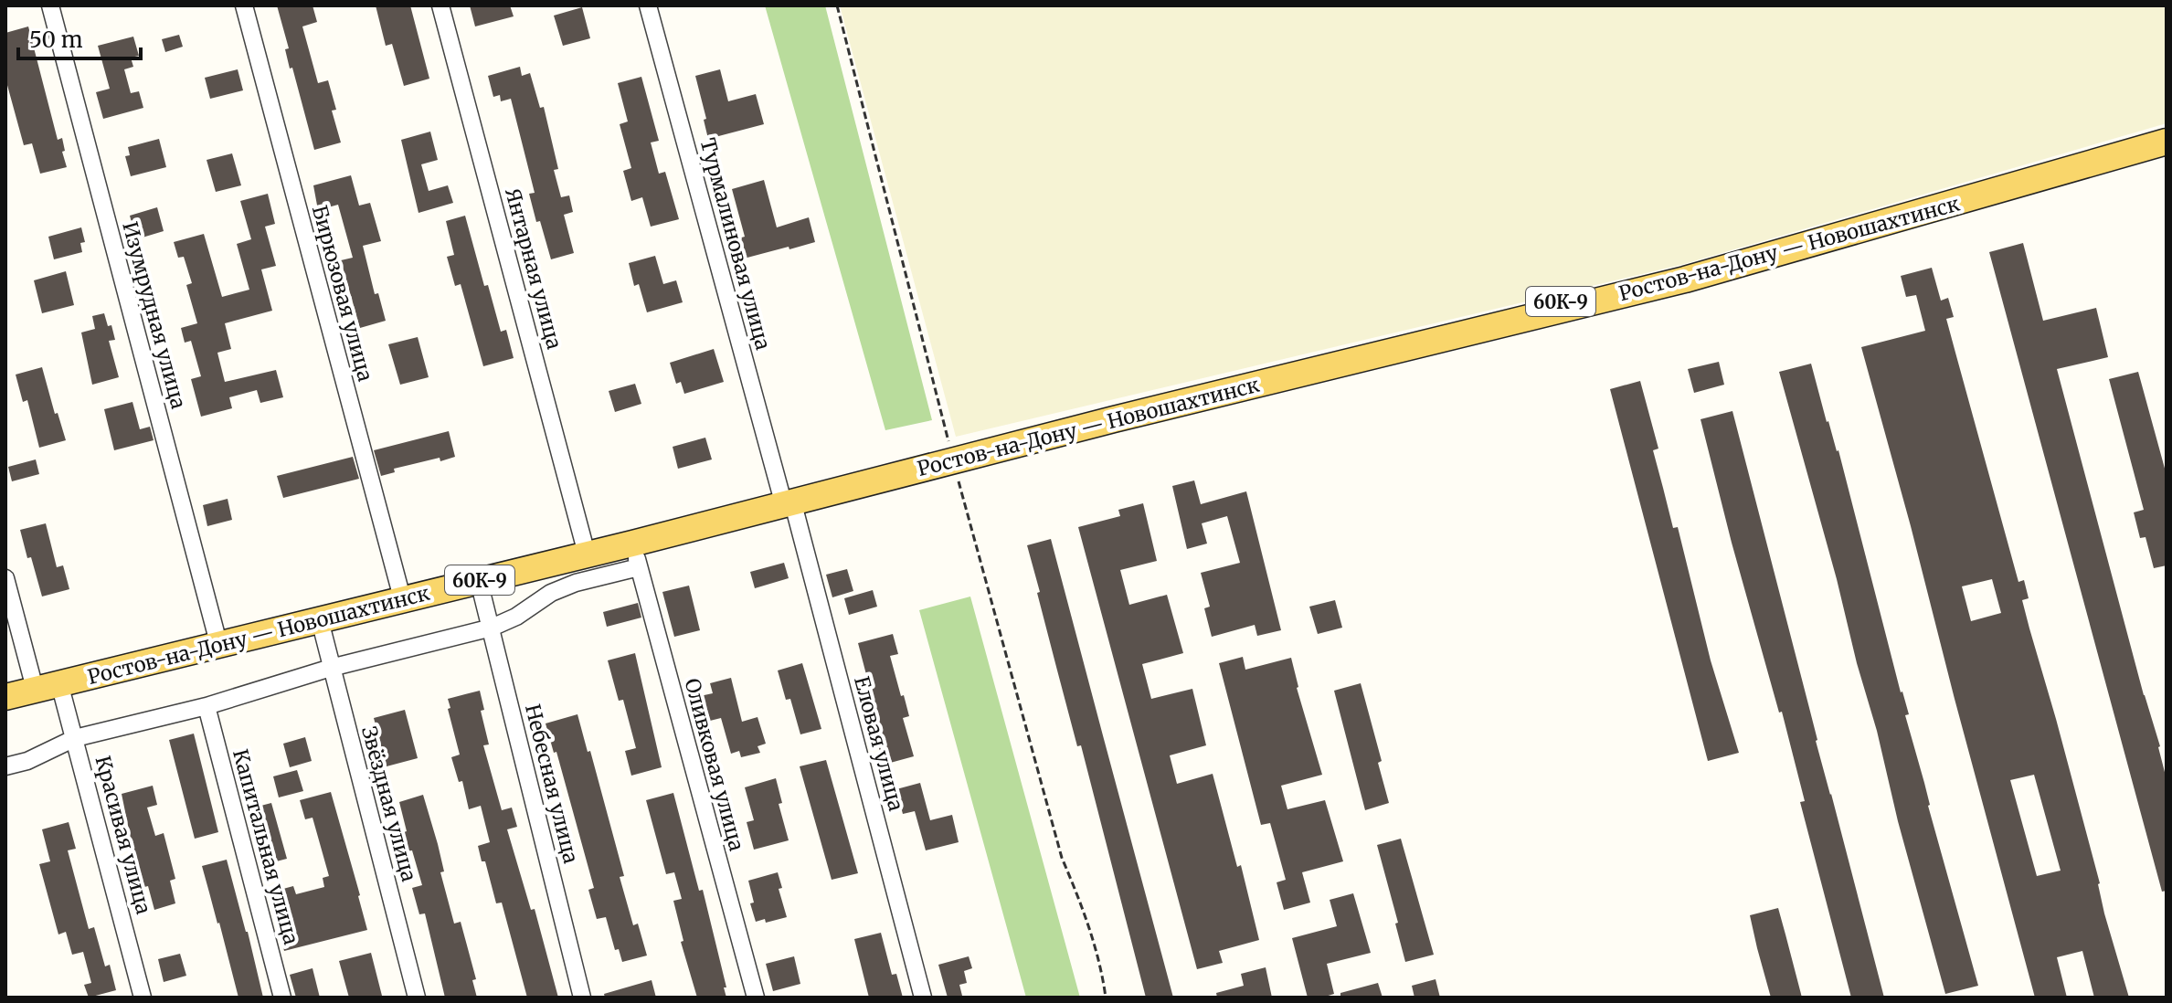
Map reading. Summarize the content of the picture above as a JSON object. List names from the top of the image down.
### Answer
{
  "streets": {
    "main road": ["Ростов-на-Дону — Новошахтинск", "60К-9"],
    "street": [
      "Турмалиновая улица",
      "Янтарная улица",
      "Бирюзовая улица",
      "Изумрудная улица",
      "Еловая улица",
      "Оливковая улица",
      "Небесная улица",
      "Звёздная улица",
      "Красивая улица",
      "Капитальная улица"
    ]
  },
  "crossings": [
    ["Турмалиновая улица", "Ростов-на-Дону — Новошахтинск"],
    ["Турмалиновая улица", "Еловая улица"],
    ["Ростов-на-Дону — Новошахтинск", "Янтарная улица"],
    ["Ростов-на-Дону — Новошахтинск", "Бирюзовая улица"],
    ["Ростов-на-Дону — Новошахтинск", "Изумрудная улица"],
    ["Ростов-на-Дону — Новошахтинск", "Еловая улица"],
    ["Ростов-на-Дону — Новошахтинск", "Оливковая улица"],
    ["Ростов-на-Дону — Новошахтинск", "Небесная улица"],
    ["Ростов-на-Дону — Новошахтинск", "Звёздная улица"],
    ["Ростов-на-Дону — Новошахтинск", "Красивая улица"]
  ],
  "scale_bar": "50 m"
}
